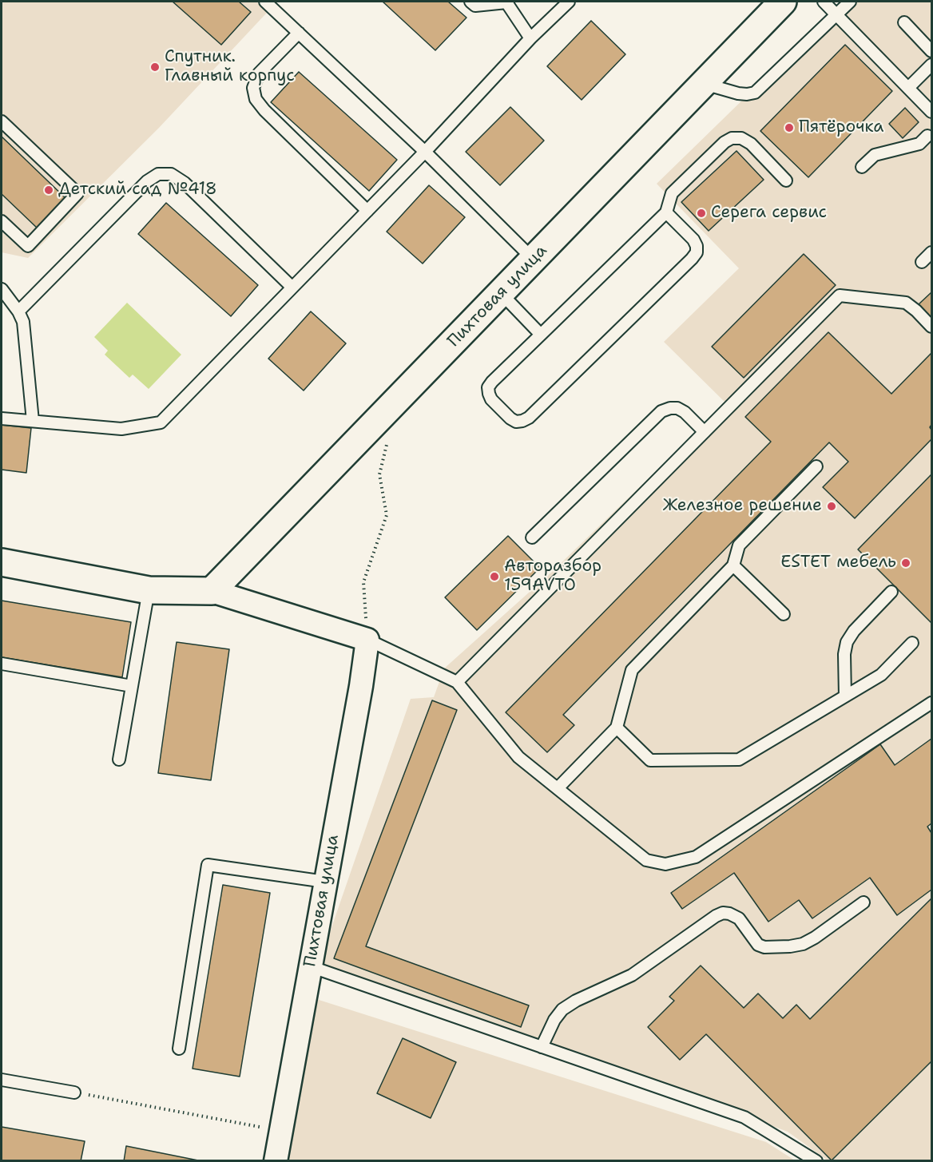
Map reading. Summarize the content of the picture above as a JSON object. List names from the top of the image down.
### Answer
{
  "streets": {
    "main road": ["Пихтовая улица"]
  },
  "places": [
    "Спутник. Главный корпус",
    "Пятёрочка",
    "Детский сад №418",
    "Серега сервис",
    "Железное решение",
    "ESTET мебель",
    "Авторазбор 159AVTO"
  ]
}
